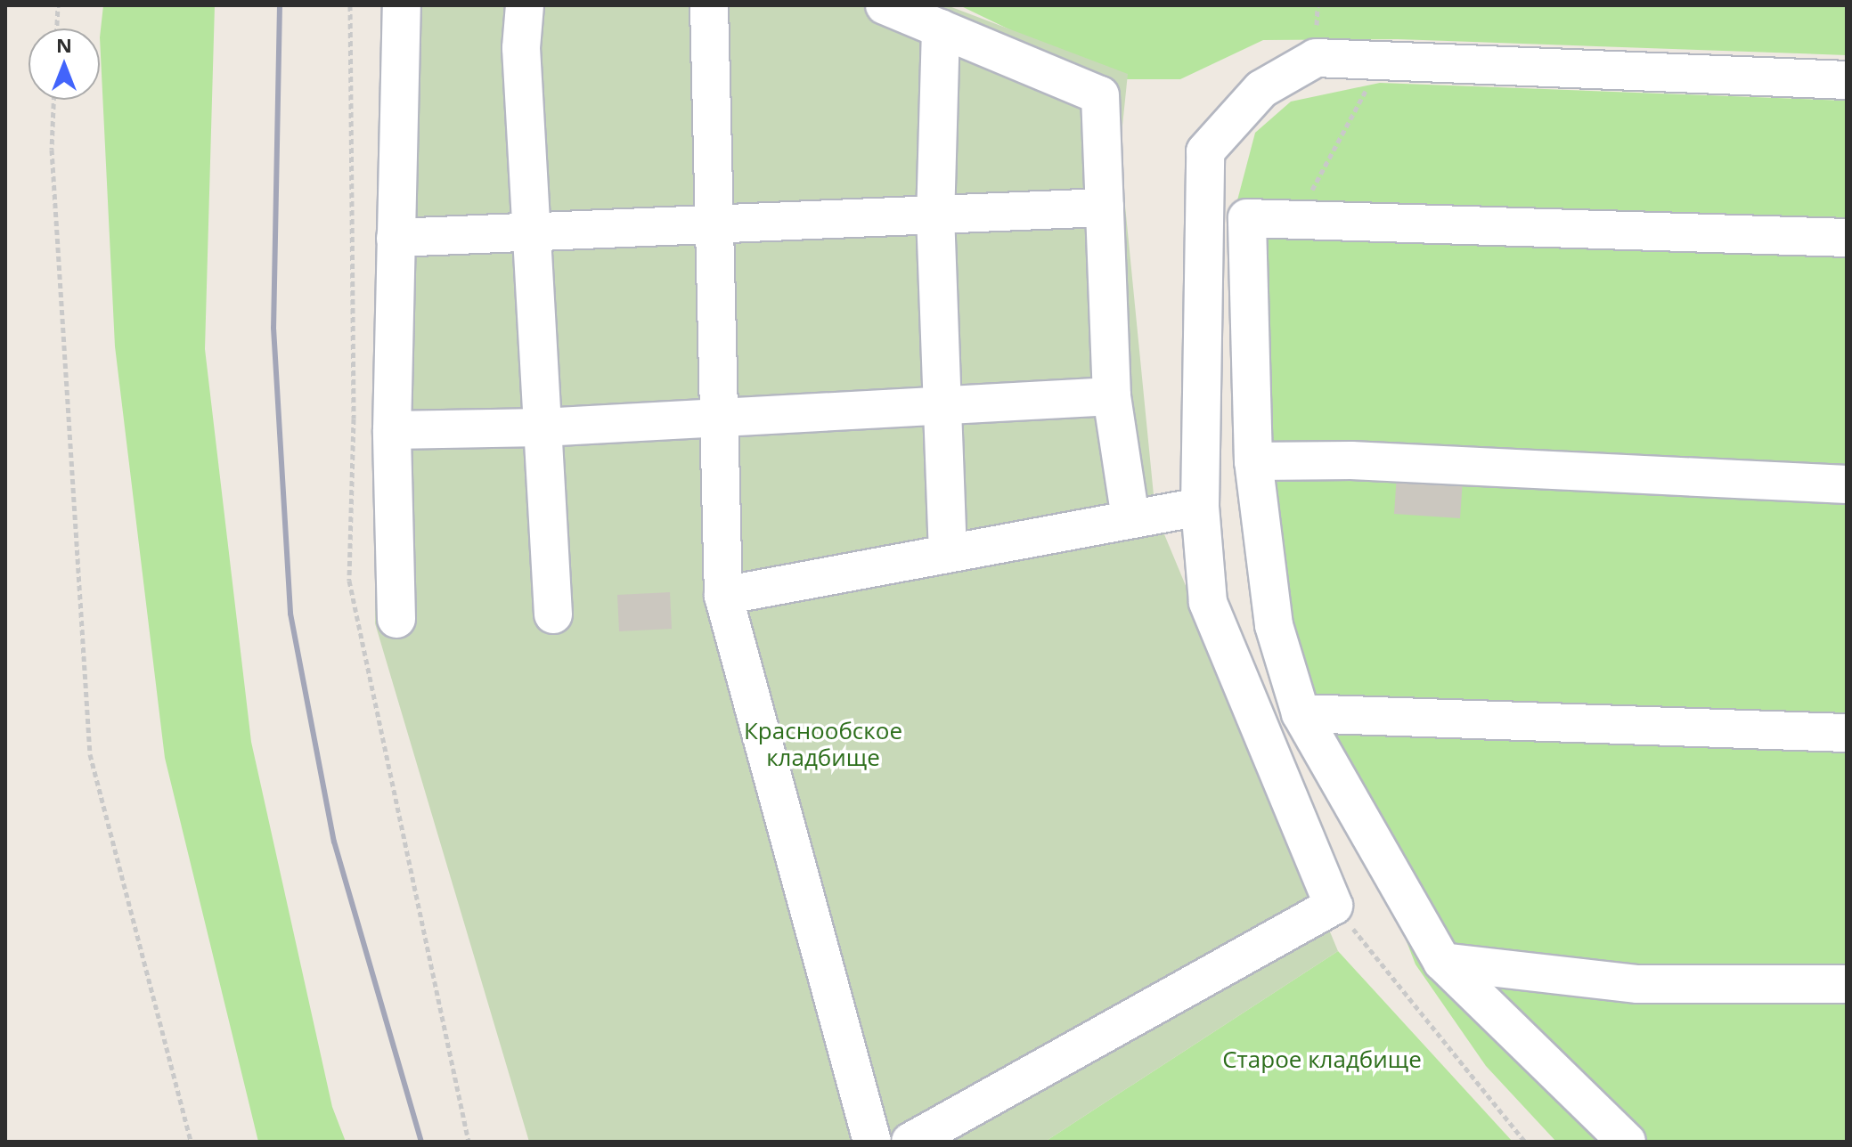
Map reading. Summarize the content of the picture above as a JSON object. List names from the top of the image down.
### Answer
{
  "parks": ["Краснообское кладбище", "Старое кладбище"],
  "north": "top"
}
